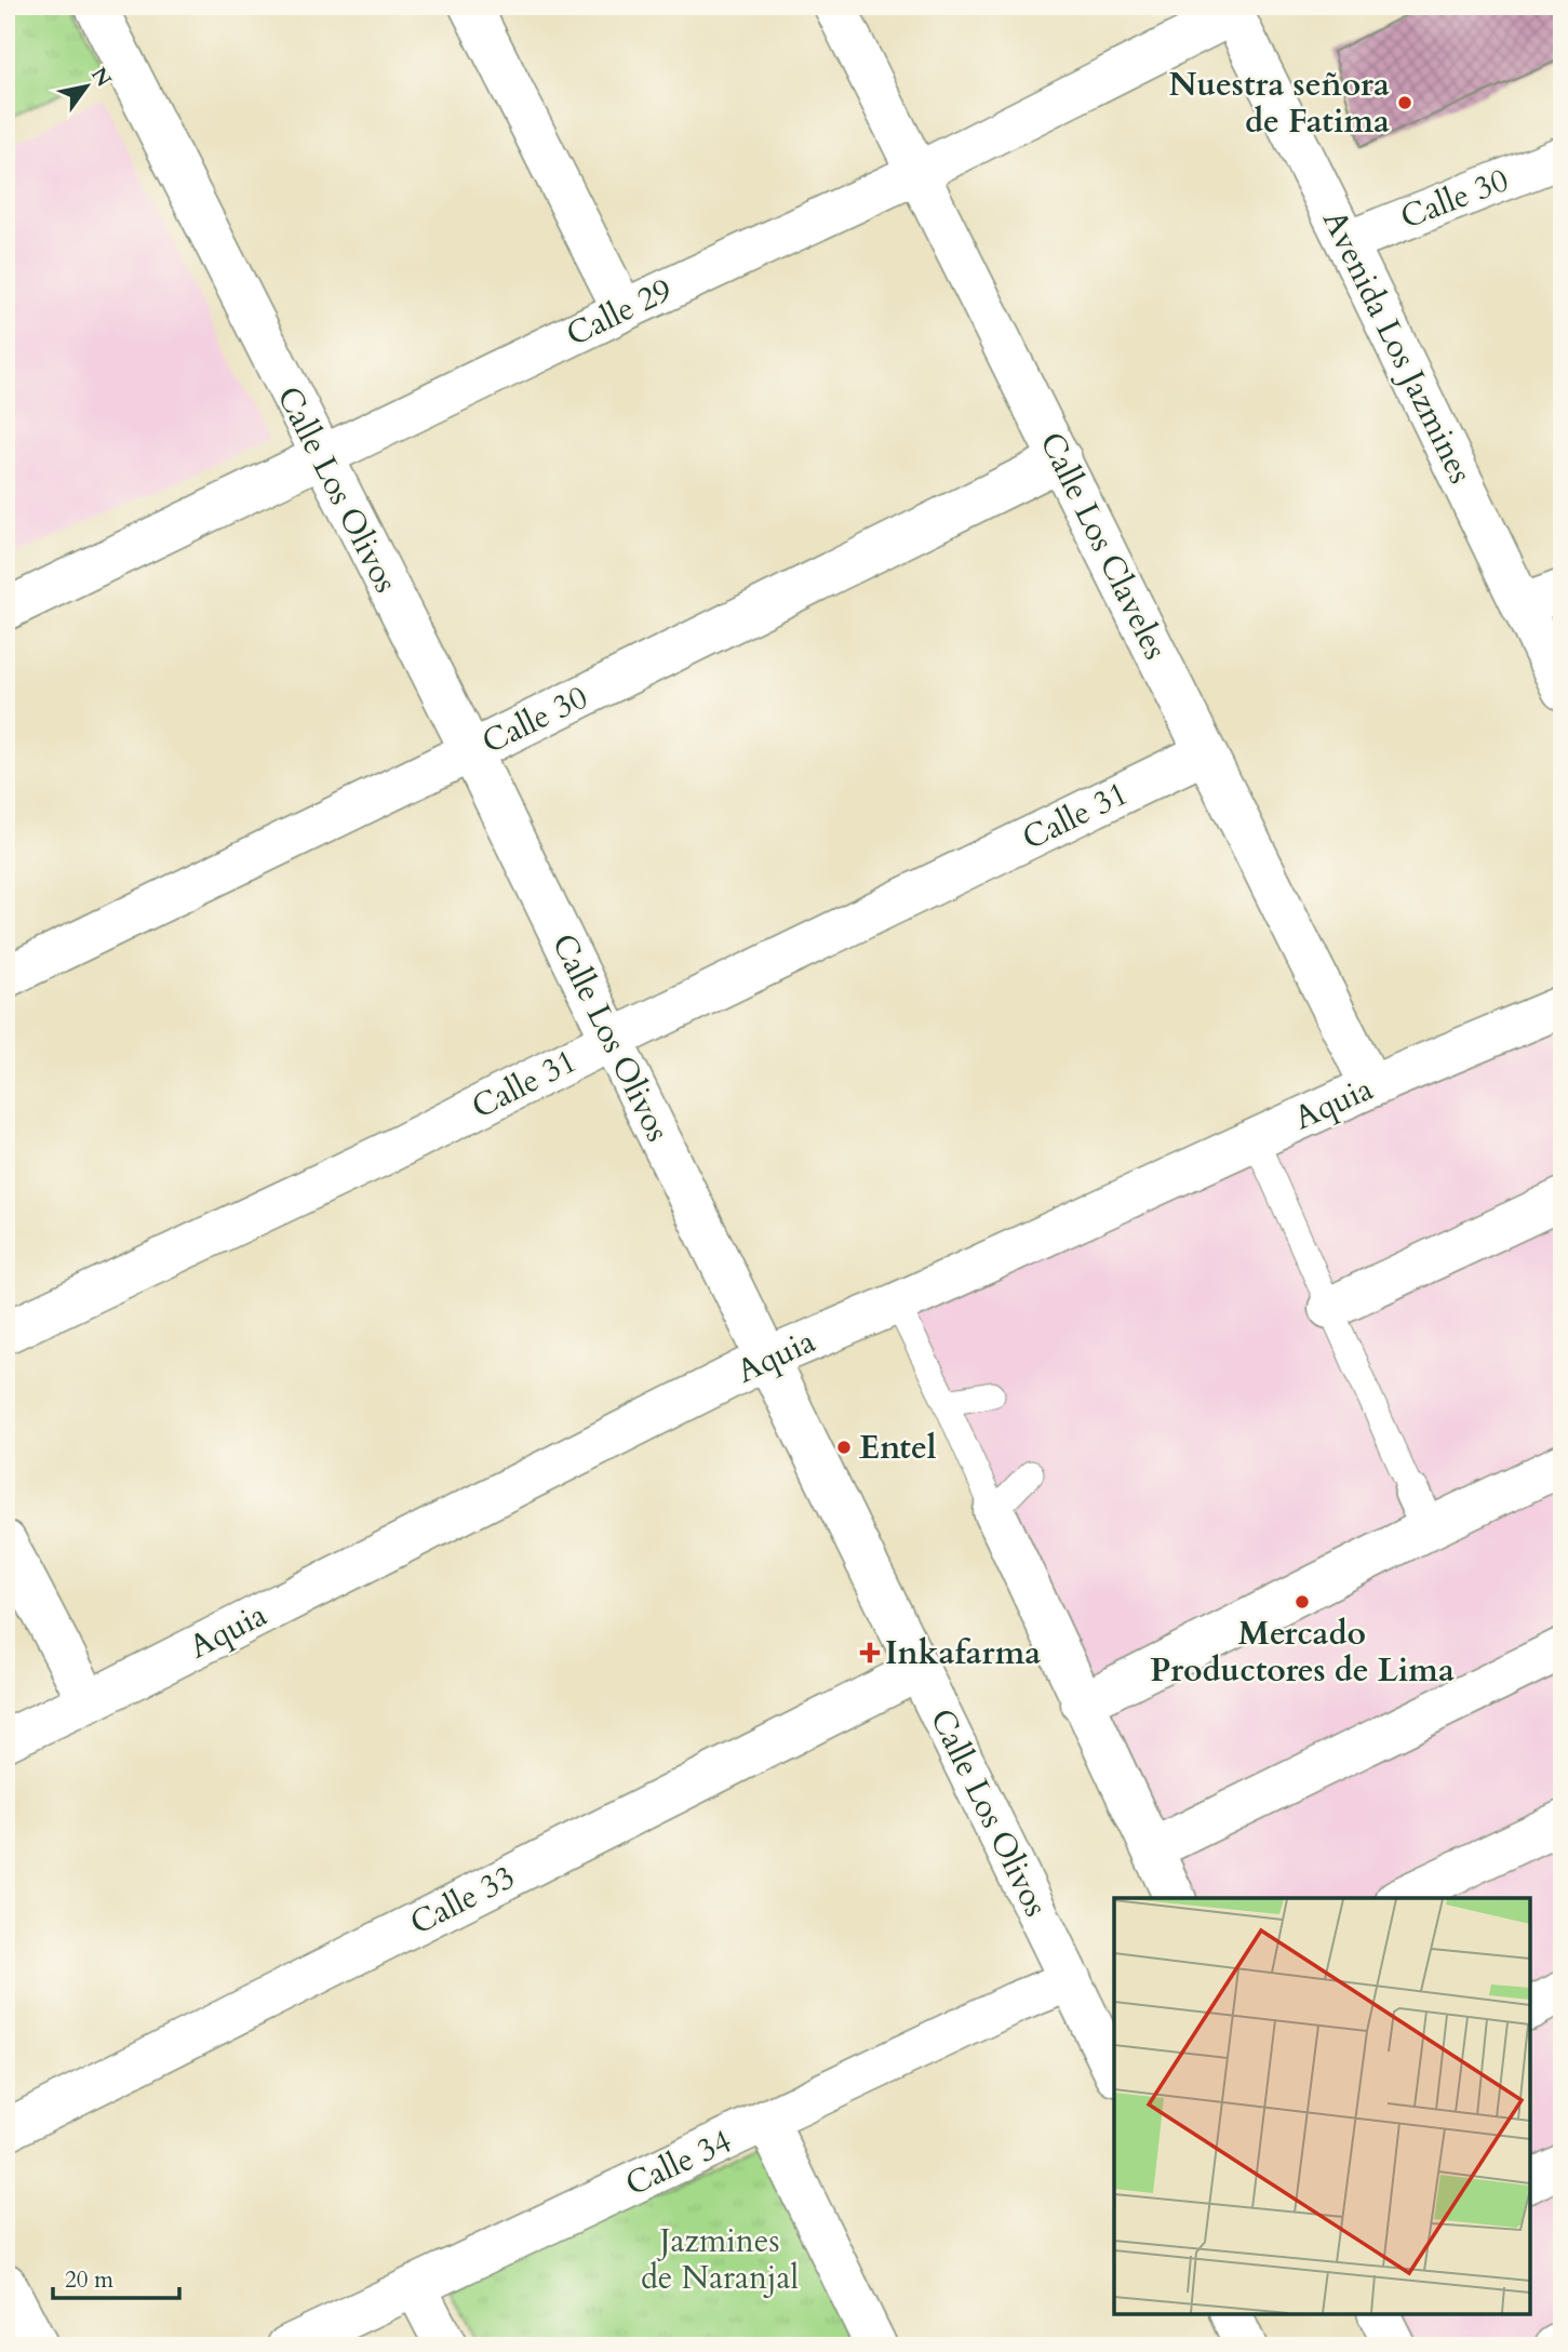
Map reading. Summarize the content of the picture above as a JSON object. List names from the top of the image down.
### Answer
{
  "streets": {
    "street": [
      "Calle 30",
      "Calle 29",
      "Avenida Los Jazmines",
      "Calle Los Olivos",
      "Calle Los Claveles",
      "Calle 31",
      "Aquia",
      "Calle 33",
      "Calle 34"
    ]
  },
  "crossings": [
    ["Calle 30", "Avenida Los Jazmines"],
    ["Calle 30", "Calle Los Olivos"],
    ["Calle 30", "Calle Los Claveles"],
    ["Calle 29", "Avenida Los Jazmines"],
    ["Calle 29", "Calle Los Olivos"],
    ["Calle 29", "Calle Los Claveles"],
    ["Calle Los Olivos", "Calle 31"],
    ["Calle Los Olivos", "Aquia"],
    ["Calle Los Olivos", "Calle 33"],
    ["Calle Los Olivos", "Calle 34"],
    ["Calle Los Claveles", "Calle 31"],
    ["Calle Los Claveles", "Aquia"]
  ],
  "parks": ["Jazmines de Naranjal"],
  "places": {
    "other": ["Nuestra señora de Fatima", "Entel", "Mercado Productores de Lima"],
    "health": ["Inkafarma"]
  },
  "scale_bar": "20 m",
  "north": "top right"
}
